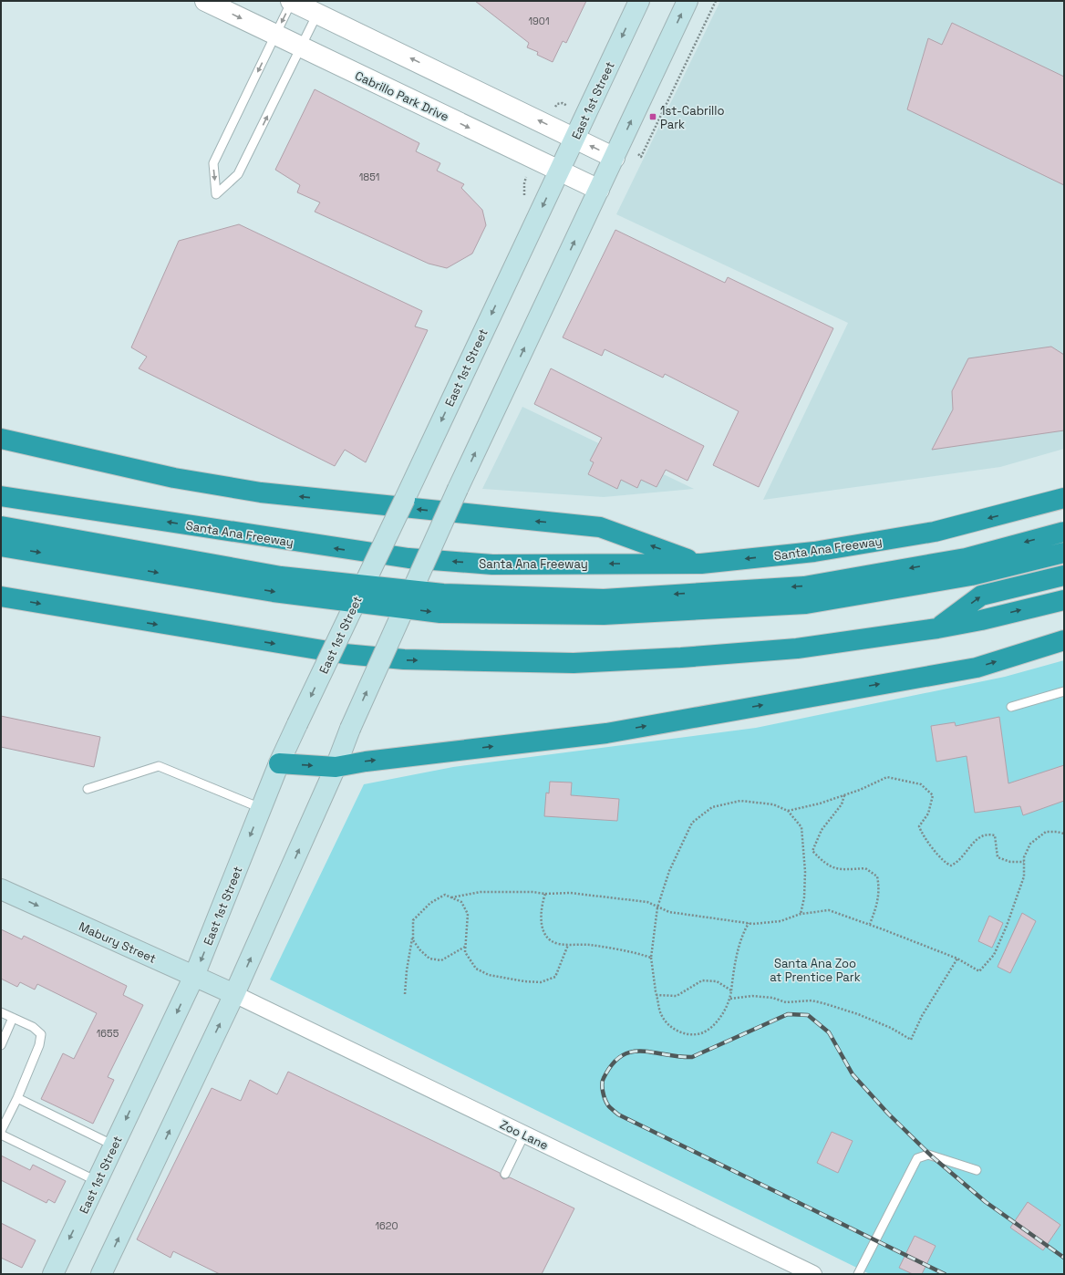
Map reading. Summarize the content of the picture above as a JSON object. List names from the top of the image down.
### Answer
{
  "streets": {
    "highway": ["Santa Ana Freeway"],
    "main road": ["East 1st Street", "Mabury Street"],
    "street": ["Cabrillo Park Drive", "Zoo Lane"]
  },
  "crossings": [
    ["Cabrillo Park Drive", "East 1st Street"],
    ["East 1st Street", "Mabury Street"],
    ["Mabury Street", "Zoo Lane"]
  ],
  "one_way": ["Mabury Street"],
  "parks": ["Santa Ana Zoo at Prentice Park"],
  "places": {
    "transit": ["1st-Cabrillo Park"]
  },
  "house_numbers": [
    "1901",
    "1851",
    "1655",
    "1620"
  ]
}
